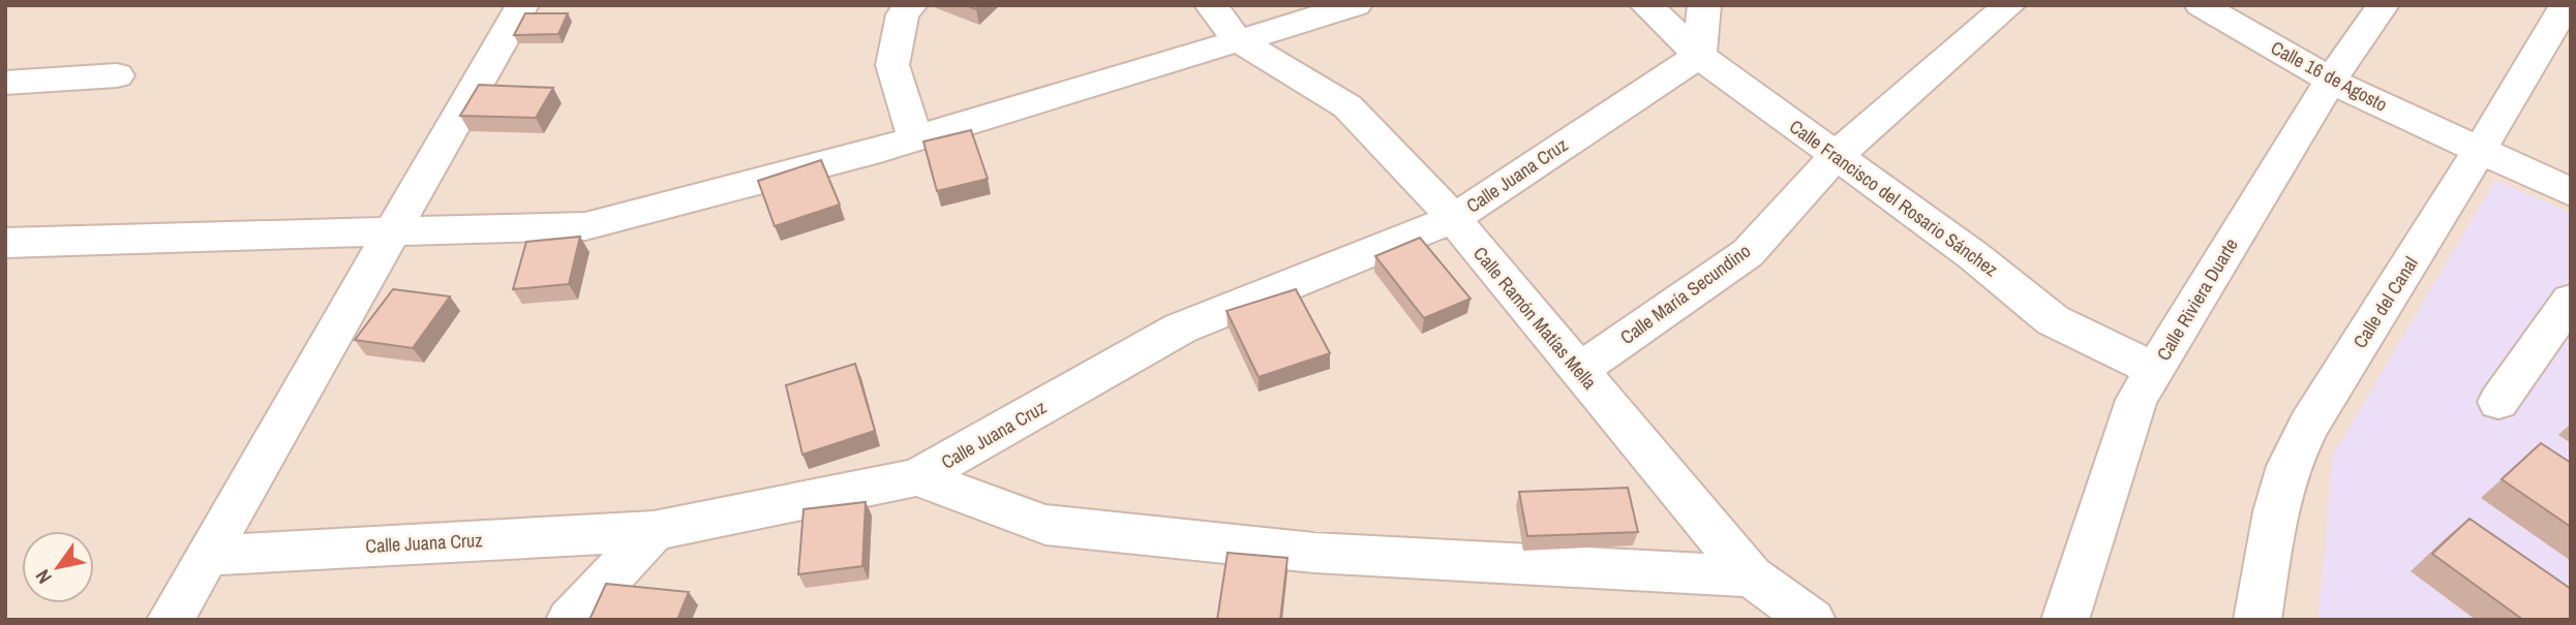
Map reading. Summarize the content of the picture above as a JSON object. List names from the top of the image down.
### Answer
{
  "streets": {
    "street": [
      "Calle 16 de Agosto",
      "Calle Juana Cruz",
      "Calle Francisco del Rosario Sánchez",
      "Calle María Secundino",
      "Calle Riviera Duarte",
      "Calle del Canal",
      "Calle Ramón Matías Mella"
    ]
  },
  "crossings": [
    ["Calle 16 de Agosto", "Calle Riviera Duarte"],
    ["Calle 16 de Agosto", "Calle del Canal"],
    ["Calle Juana Cruz", "Calle Francisco del Rosario Sánchez"],
    ["Calle Juana Cruz", "Calle Ramón Matías Mella"],
    ["Calle Francisco del Rosario Sánchez", "Calle María Secundino"],
    ["Calle Francisco del Rosario Sánchez", "Calle Riviera Duarte"],
    ["Calle María Secundino", "Calle Ramón Matías Mella"]
  ],
  "north": "bottom left"
}
